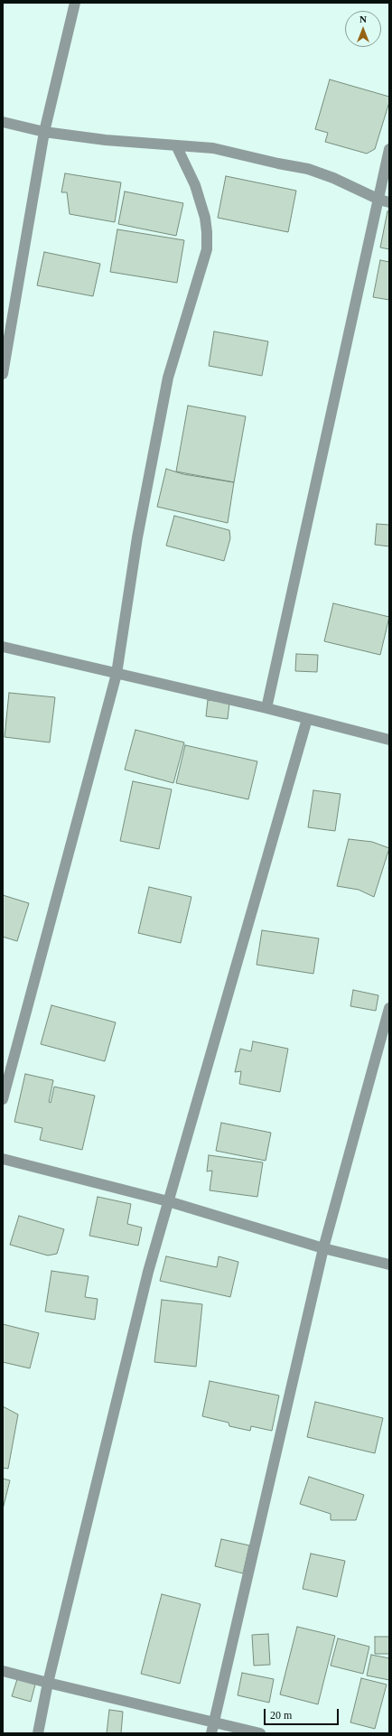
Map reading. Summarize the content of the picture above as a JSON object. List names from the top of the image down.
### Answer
{
  "scale_bar": "20 m",
  "north": "top"
}
